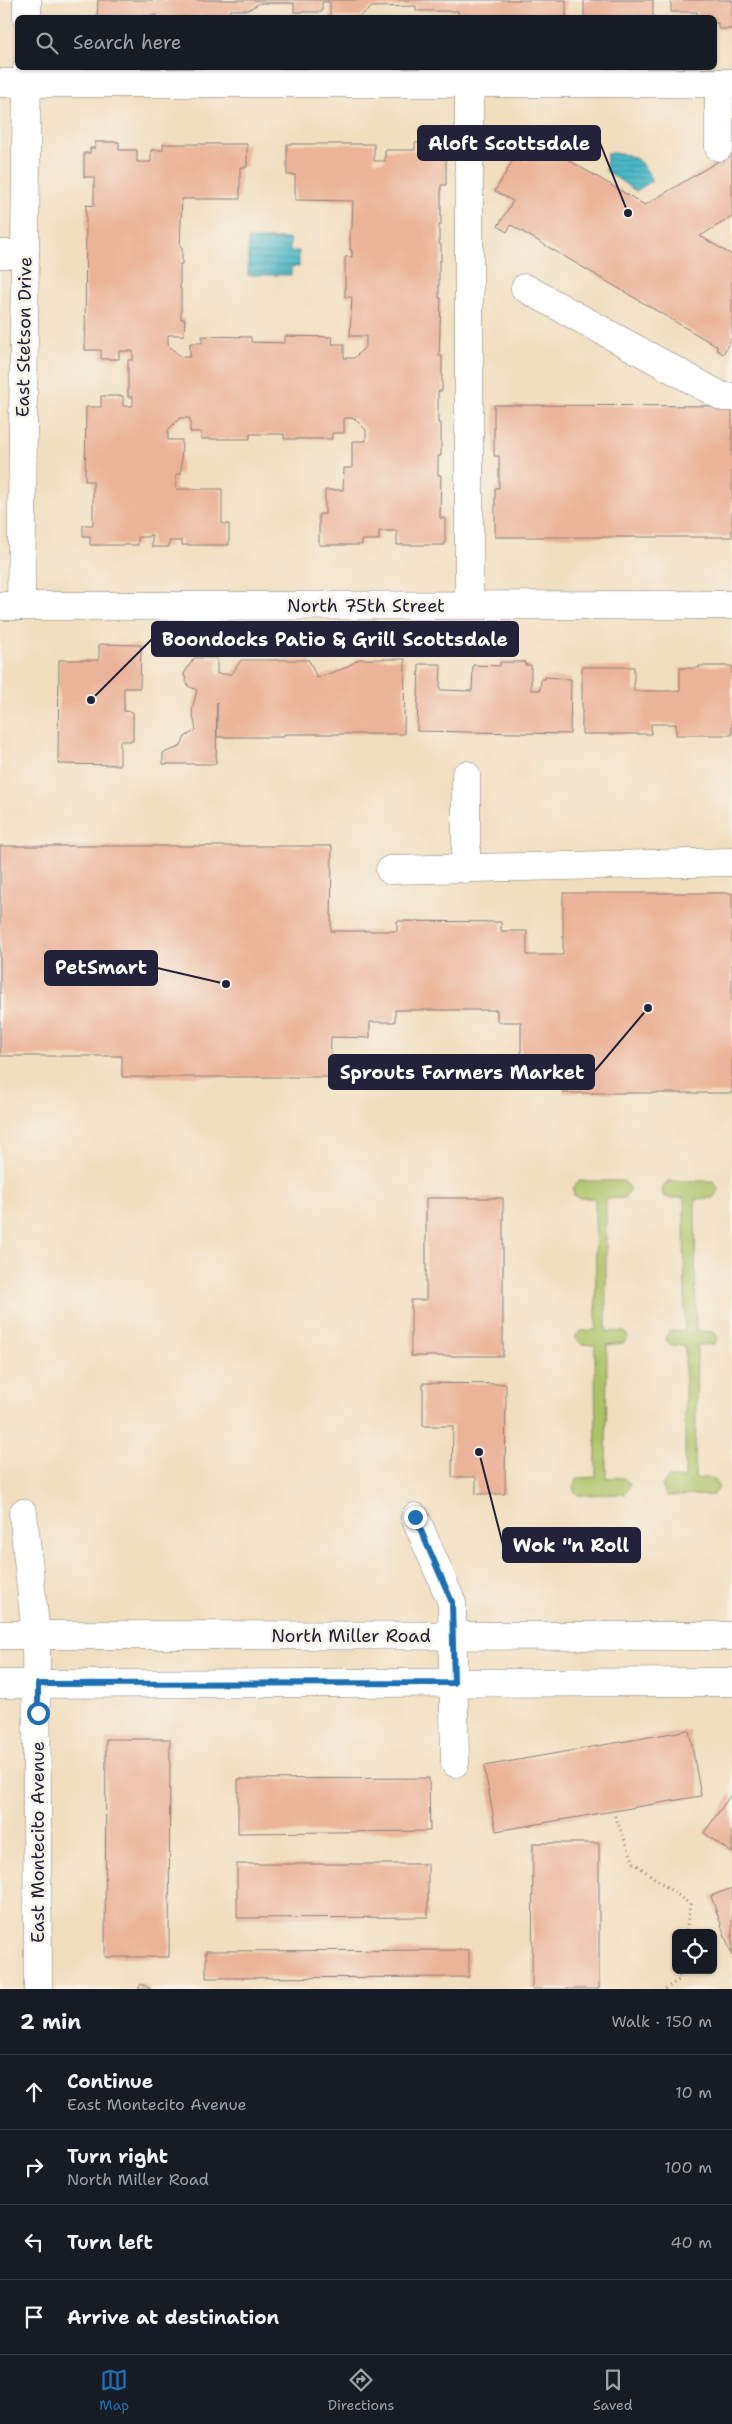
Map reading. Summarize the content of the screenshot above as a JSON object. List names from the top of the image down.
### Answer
{
  "streets": {
    "street": [
      "East Stetson Drive",
      "North 75th Street",
      "North Miller Road",
      "East Montecito Avenue"
    ]
  },
  "crossings": [
    ["East Stetson Drive", "North 75th Street"],
    ["North Miller Road", "East Montecito Avenue"]
  ],
  "places": [
    "Aloft Scottsdale",
    "Boondocks Patio & Grill Scottsdale",
    "PetSmart",
    "Sprouts Farmers Market",
    "Wok \"n Roll"
  ],
  "page": {
    "search": "Search here",
    "heading": ["2 min", "Walk · 150 m"],
    "list": [
      ["Continue", "East Montecito Avenue", "10 m"],
      ["Turn right", "North Miller Road", "100 m"],
      ["Turn left", "40 m"],
      "Arrive at destination"
    ],
    "nav": ["Map", "Directions", "Saved"]
  }
}
